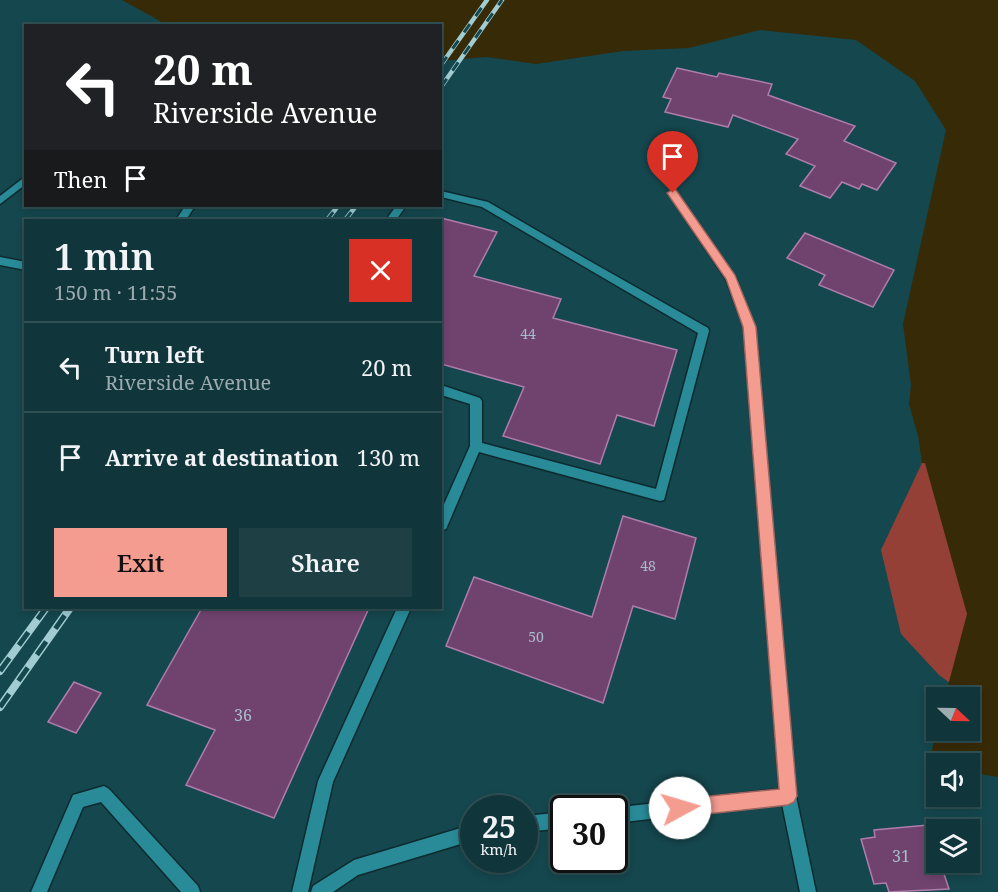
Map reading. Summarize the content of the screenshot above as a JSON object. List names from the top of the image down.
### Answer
{
  "house_numbers": [
    "44",
    "48",
    "50",
    "36",
    "31"
  ],
  "north": "right",
  "page": {
    "turn": ["20 m", "Riverside Avenue"],
    "then": "Then",
    "heading": ["1 min", "150 m · 11:55"],
    "list": [
      {
        "name": "Turn left",
        "note": "Riverside Avenue",
        "value": "20 m"
      },
      {
        "name": "Arrive at destination",
        "value": "130 m"
      }
    ],
    "buttons": ["Exit", "Share"],
    "speed": "25 km/h",
    "limit": "30"
  }
}
